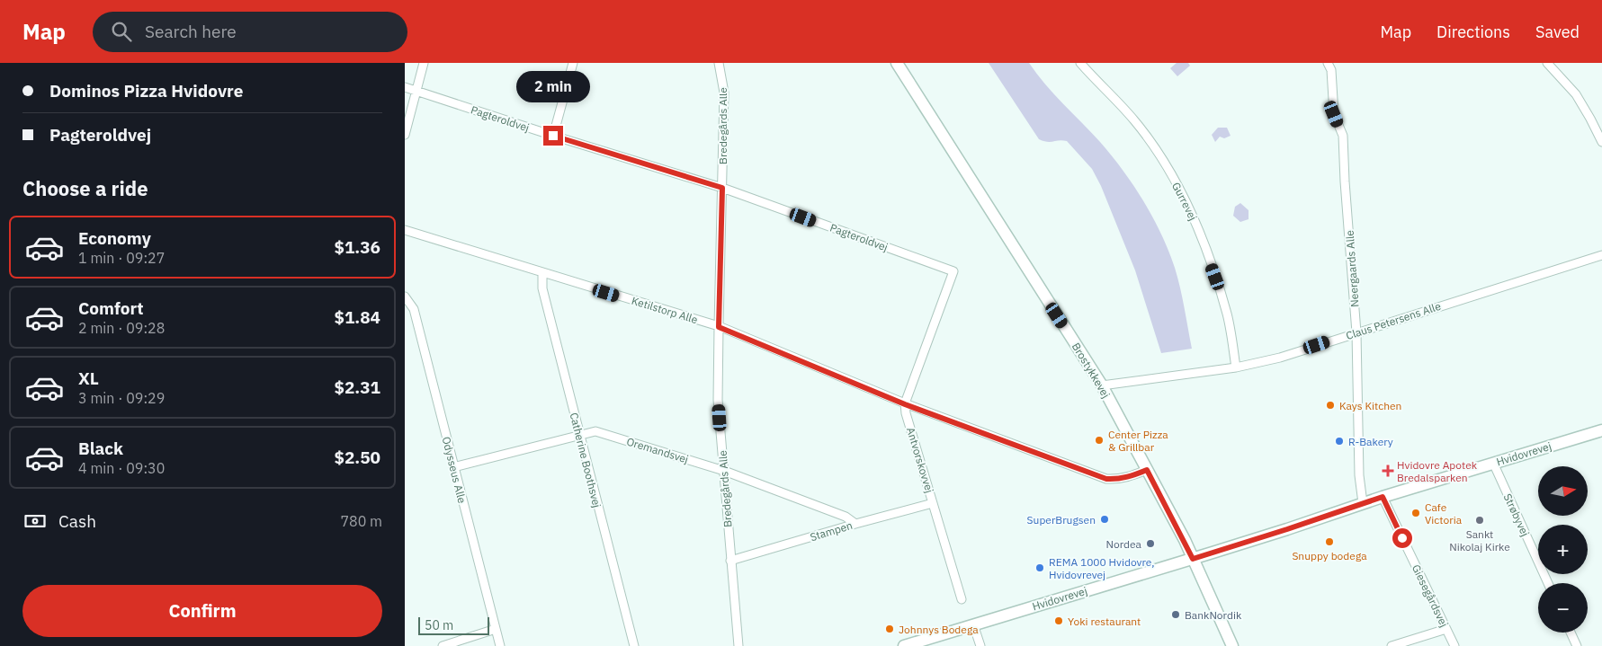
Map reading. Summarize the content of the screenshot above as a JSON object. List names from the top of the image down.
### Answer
{
  "streets": {
    "street": [
      "Pagteroldvej",
      "Bredegårds Alle",
      "Gurrevej",
      "Neergaards Alle",
      "Ketilstorp Alle",
      "Claus Petersens Alle",
      "Brostykkevej",
      "Oremandsvej",
      "Hvidovrevej",
      "Catherine Boothsvej",
      "Antvorskovvej",
      "Odysseus Alle",
      "Strøbyvej",
      "Stampen",
      "Giesegårdsvej"
    ]
  },
  "crossings": [
    ["Pagteroldvej", "Bredegårds Alle"],
    ["Pagteroldvej", "Ketilstorp Alle"],
    ["Pagteroldvej", "Antvorskovvej"],
    ["Bredegårds Alle", "Ketilstorp Alle"],
    ["Bredegårds Alle", "Oremandsvej"],
    ["Bredegårds Alle", "Stampen"],
    ["Gurrevej", "Claus Petersens Alle"],
    ["Neergaards Alle", "Claus Petersens Alle"],
    ["Neergaards Alle", "Hvidovrevej"],
    ["Ketilstorp Alle", "Brostykkevej"],
    ["Ketilstorp Alle", "Catherine Boothsvej"],
    ["Ketilstorp Alle", "Antvorskovvej"],
    ["Claus Petersens Alle", "Brostykkevej"],
    ["Brostykkevej", "Hvidovrevej"],
    ["Oremandsvej", "Catherine Boothsvej"],
    ["Oremandsvej", "Odysseus Alle"],
    ["Oremandsvej", "Stampen"],
    ["Hvidovrevej", "Strøbyvej"],
    ["Hvidovrevej", "Giesegårdsvej"],
    ["Antvorskovvej", "Stampen"]
  ],
  "places": {
    "other": [
      "Kays Kitchen",
      "Center Pizza & Grillbar",
      "R-Bakery",
      "Cafe Victoria",
      "SuperBrugsen",
      "Sankt Nikolaj Kirke",
      "Snuppy bodega",
      "Nordea",
      "REMA 1000 Hvidovre, Hvidovrevej",
      "BankNordik",
      "Yoki restaurant",
      "Johnnys Bodega"
    ],
    "health": ["Hvidovre Apotek Bredalsparken"]
  },
  "scale_bar": "50 m",
  "north": "right",
  "page": {
    "header": "Map",
    "search": "Search here",
    "nav": ["Map", "Directions", "Saved"],
    "banner": ["Dominos Pizza Hvidovre", "Pagteroldvej"],
    "bubble": "2 min",
    "heading": "Choose a ride",
    "list": [
      {
        "name": "Economy",
        "note": "1 min · 09:27",
        "value": "$1.36"
      },
      {
        "name": "Comfort",
        "note": "2 min · 09:28",
        "value": "$1.84"
      },
      {
        "name": "XL",
        "note": "3 min · 09:29",
        "value": "$2.31"
      },
      {
        "name": "Black",
        "note": "4 min · 09:30",
        "value": "$2.50"
      }
    ],
    "map_buttons": ["+", "−"],
    "pay": ["Cash", "780 m"],
    "buttons": "Confirm",
    "scale": "50 m"
  }
}
